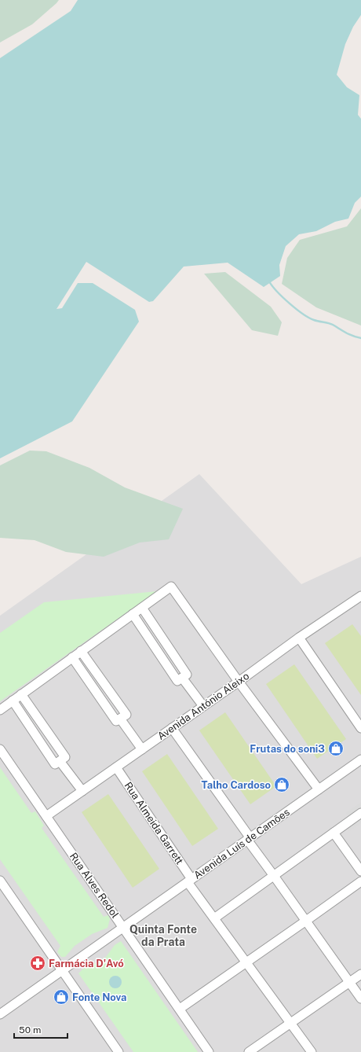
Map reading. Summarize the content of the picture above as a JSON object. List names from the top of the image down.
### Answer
{
  "streets": {
    "street": [
      "Avenida António Aleixo",
      "Rua Almeida Garrett",
      "Avenida Luís de Camões",
      "Rua Alves Redol"
    ]
  },
  "crossings": [
    ["Avenida António Aleixo", "Rua Almeida Garrett"],
    ["Avenida António Aleixo", "Rua Alves Redol"],
    ["Rua Almeida Garrett", "Avenida Luís de Camões"],
    ["Avenida Luís de Camões", "Rua Alves Redol"]
  ],
  "districts": ["Quinta Fonte da Prata"],
  "places": {
    "shop": ["Frutas do soni3", "Talho Cardoso", "Fonte Nova"],
    "pharmacy": ["Farmácia D'Avó"]
  },
  "scale_bar": "50 m"
}
